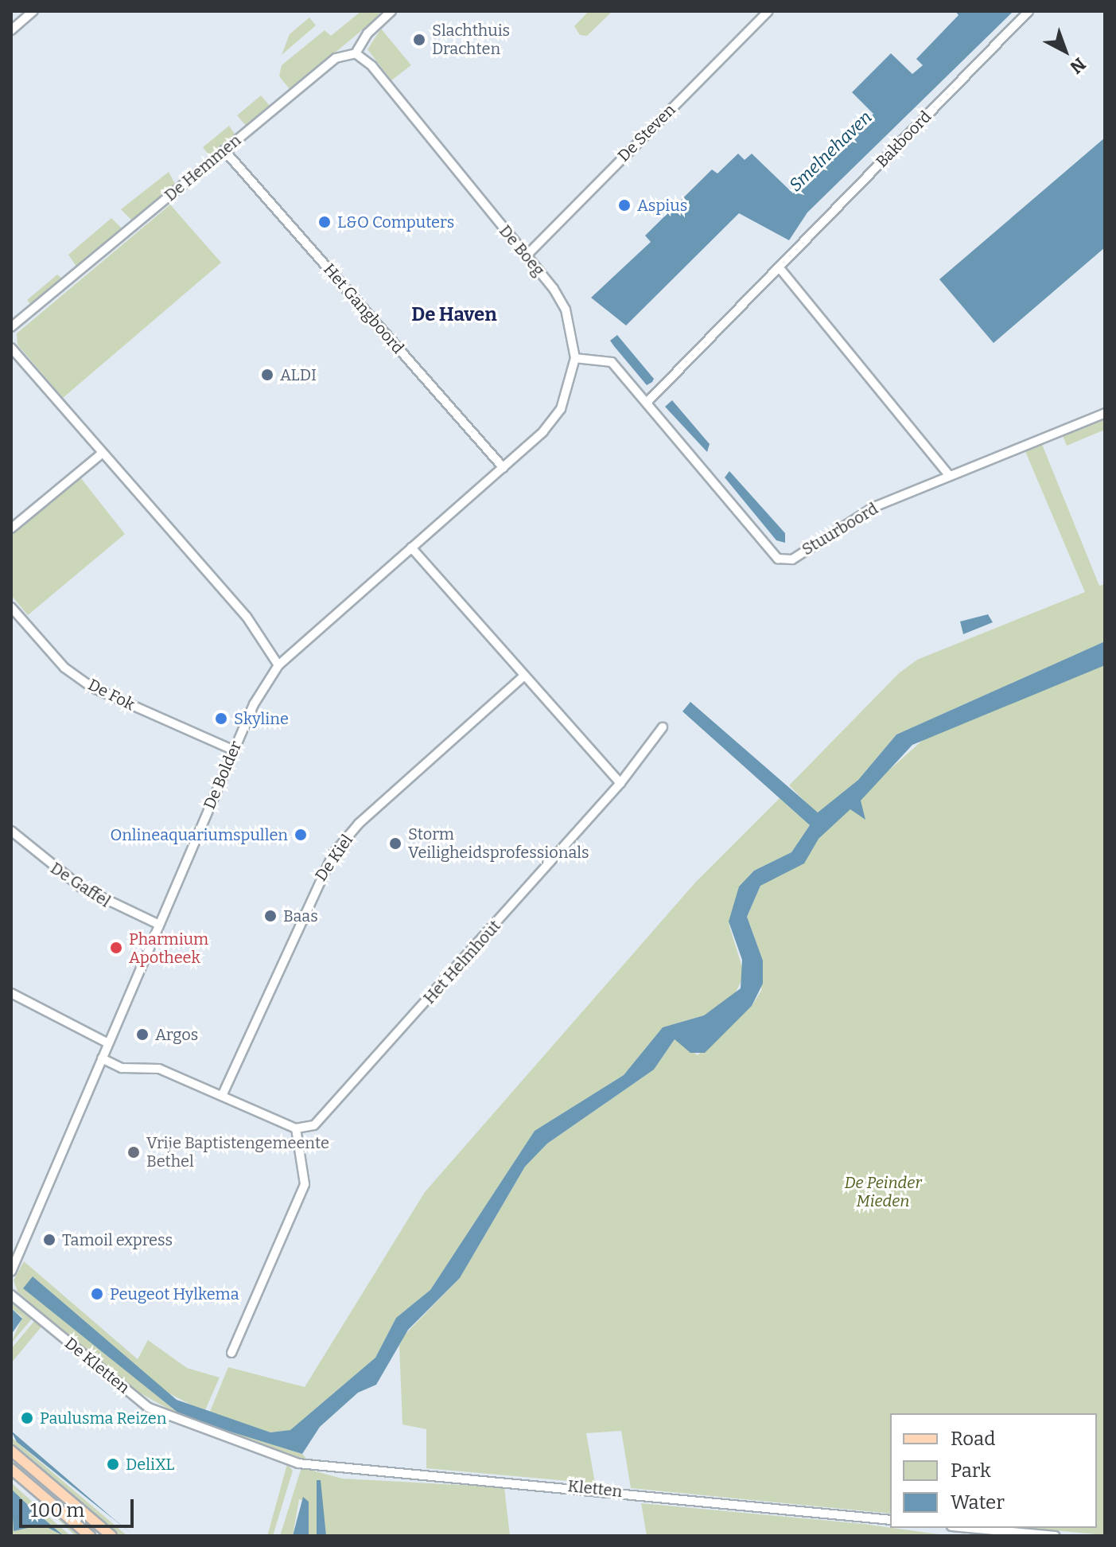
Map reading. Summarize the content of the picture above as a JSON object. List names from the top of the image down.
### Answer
{
  "streets": {
    "street": [
      "De Steven",
      "Bakboord",
      "De Hemmen",
      "De Boeg",
      "Het Gangboord",
      "Stuurboord",
      "De Fok",
      "De Bolder",
      "De Kiel",
      "De Gaffel",
      "Het Helmhout",
      "De Kletten",
      "Kletten"
    ]
  },
  "crossings": [
    ["De Steven", "De Boeg"],
    ["Bakboord", "Stuurboord"],
    ["De Hemmen", "De Boeg"],
    ["De Hemmen", "Het Gangboord"],
    ["De Boeg", "Het Gangboord"],
    ["De Boeg", "Stuurboord"],
    ["De Fok", "De Bolder"],
    ["De Bolder", "De Gaffel"],
    ["De Kletten", "Kletten"]
  ],
  "districts": ["De Haven"],
  "water": ["Smelnehaven"],
  "parks": ["De Peinder Mieden"],
  "places": [
    "Slachthuis Drachten",
    "Aspius",
    "L&O Computers",
    "ALDI",
    "Skyline",
    "Onlineaquariumspullen",
    "Storm Veiligheidsprofessionals",
    "Baas",
    "Pharmium Apotheek",
    "Argos",
    "Vrije Baptistengemeente Bethel",
    "Tamoil express",
    "Peugeot Hylkema",
    "Paulusma Reizen",
    "DeliXL"
  ],
  "legend": ["Road", "Park", "Water"],
  "scale_bar": "100 m",
  "north": "bottom right"
}
